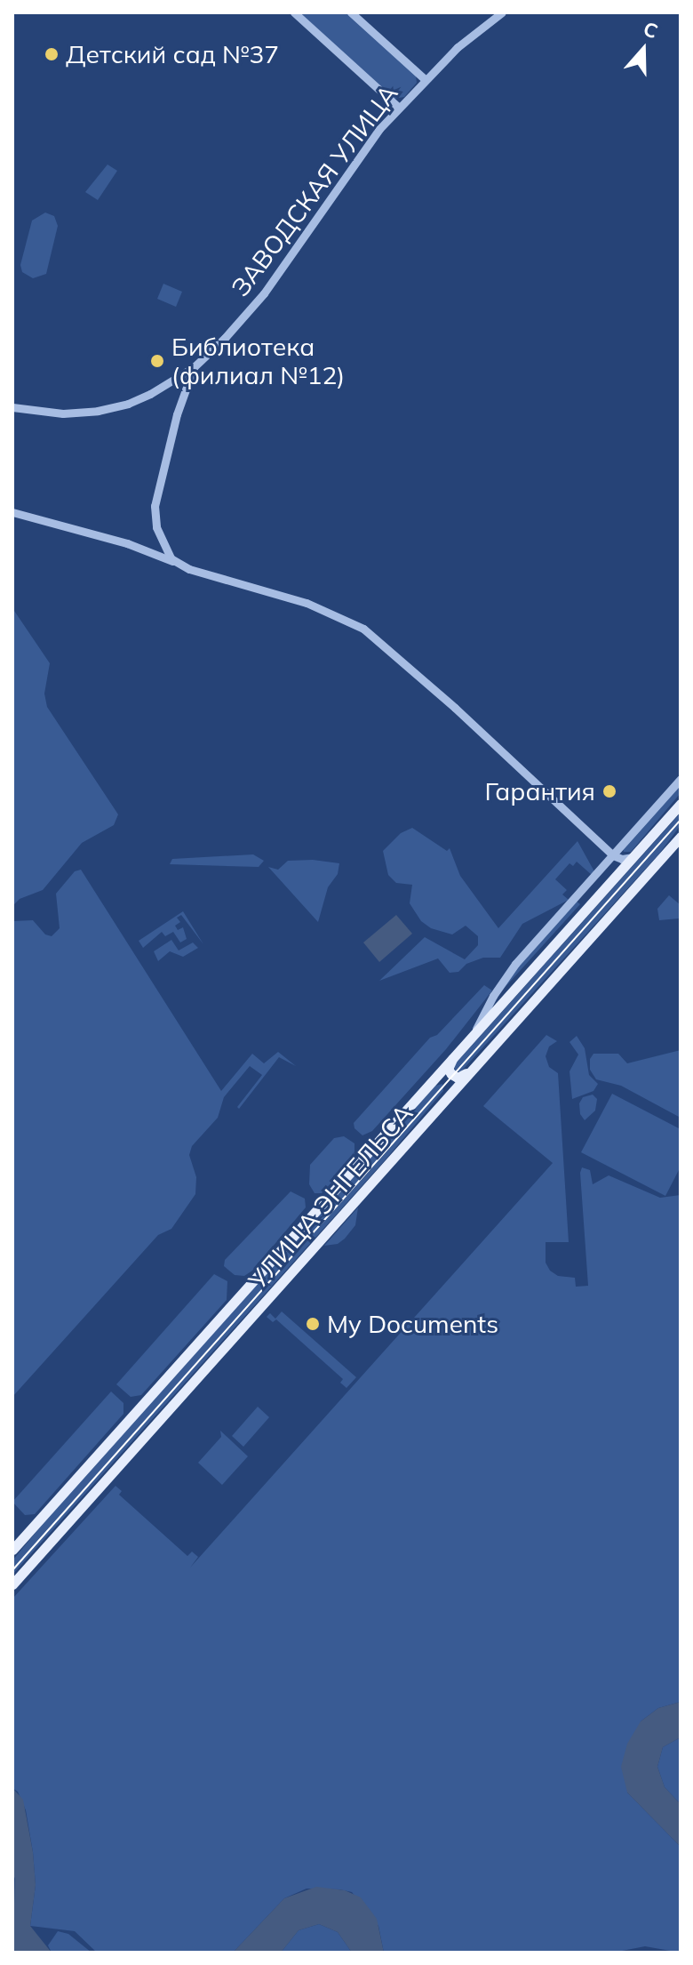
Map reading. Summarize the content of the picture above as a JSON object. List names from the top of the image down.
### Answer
{
  "streets": {
    "main road": ["УЛИЦА ЭНГЕЛЬСА"],
    "street": ["ЗАВОДСКАЯ УЛИЦА"]
  },
  "places": [
    "Детский сад №37",
    "Библиотека (филиал №12)",
    "Гарантия",
    "My Documents"
  ],
  "north": "top"
}
